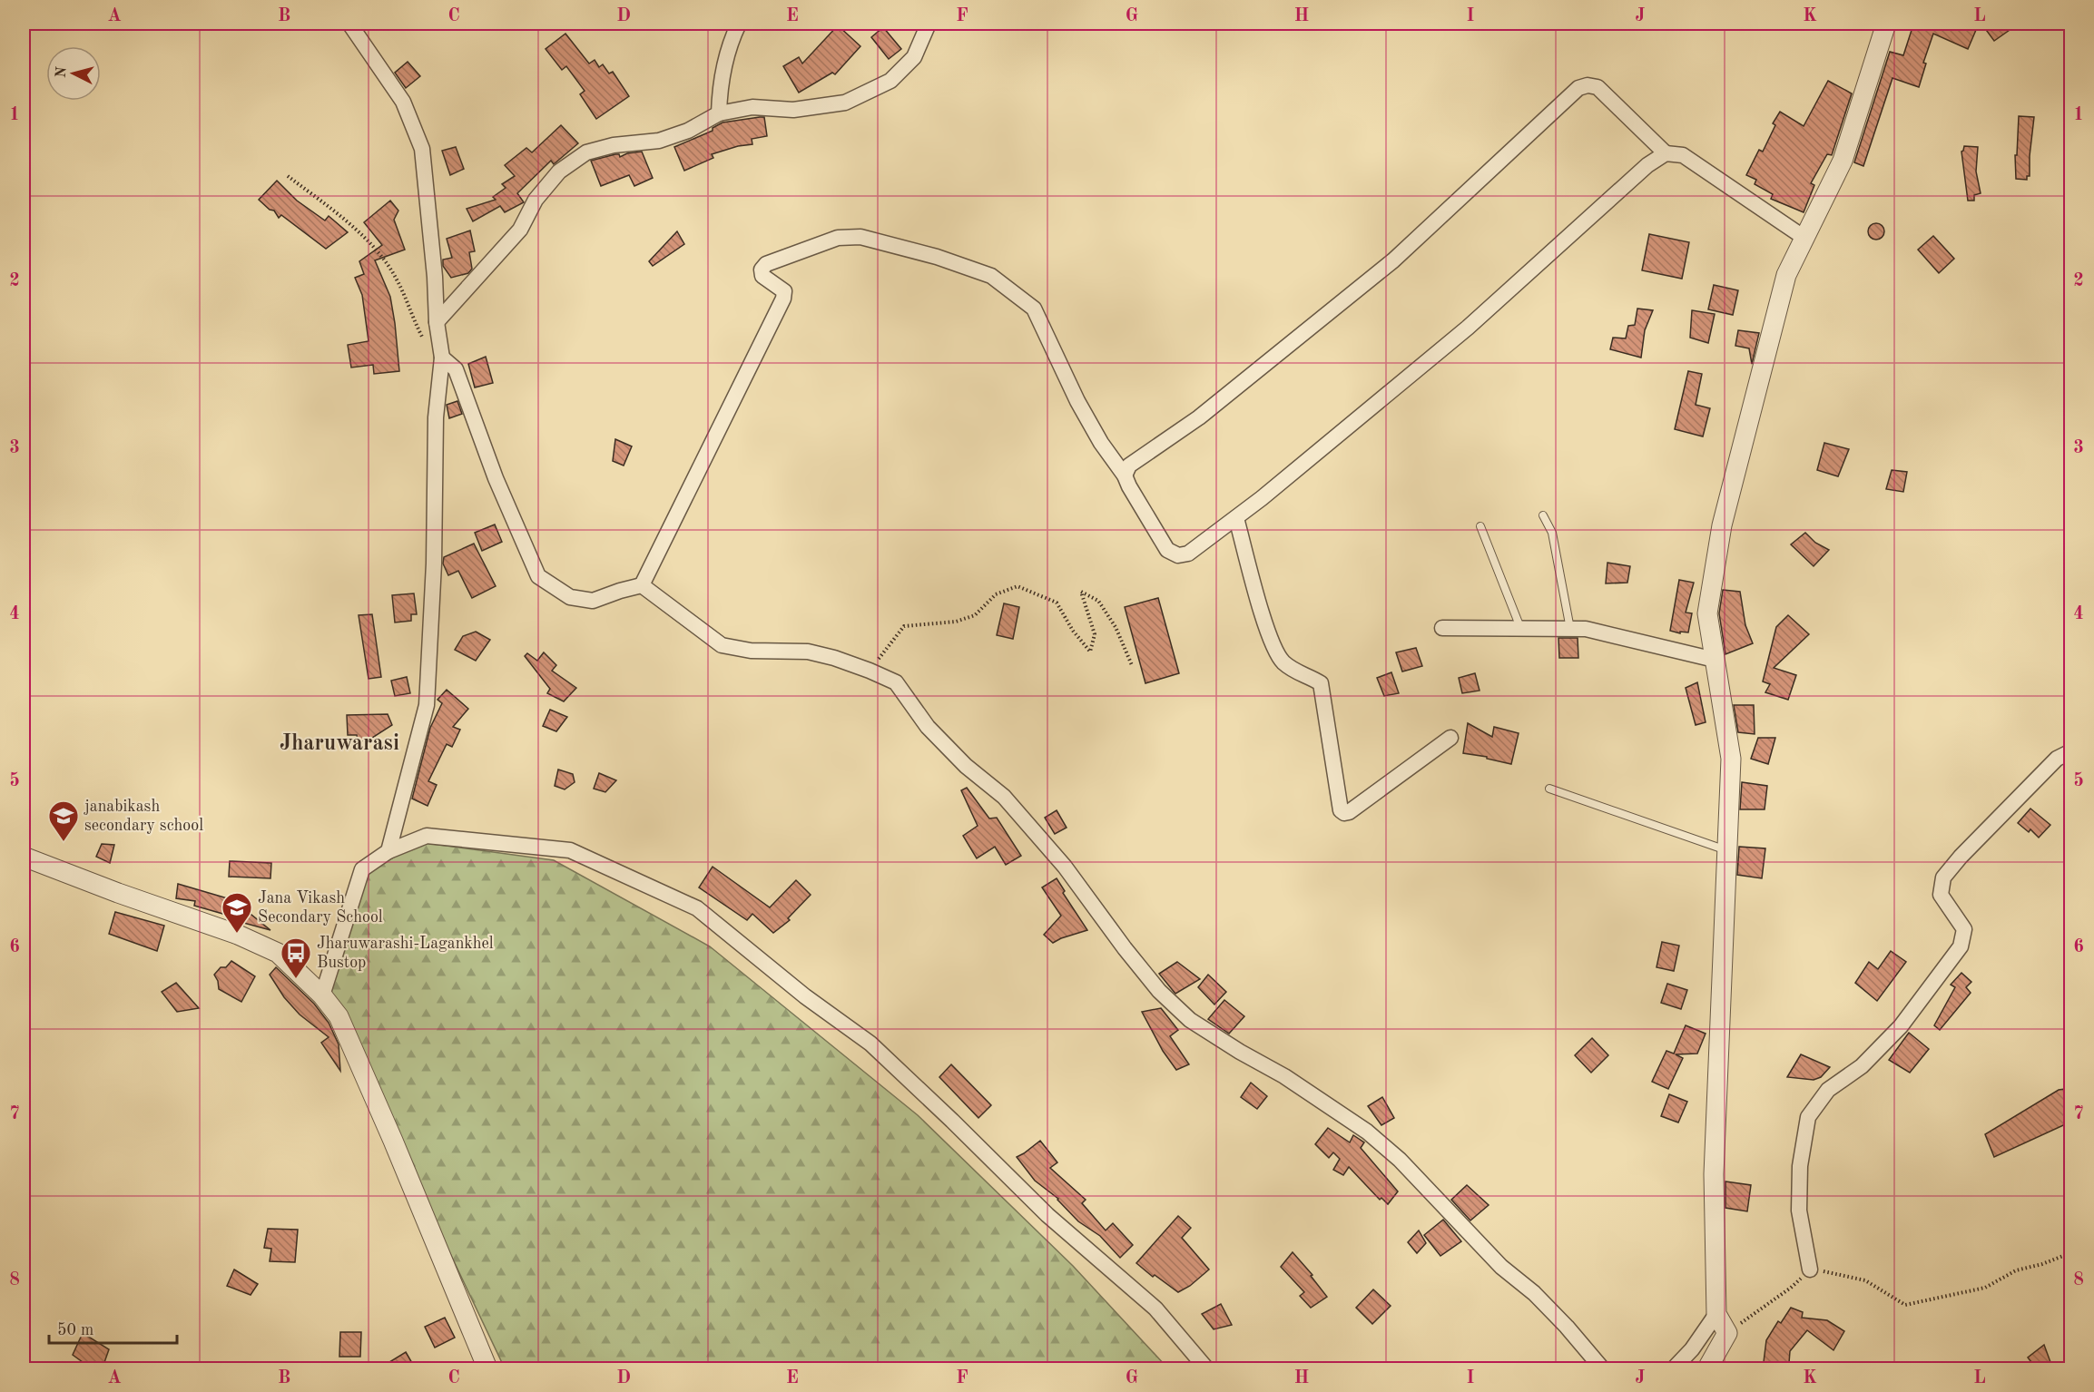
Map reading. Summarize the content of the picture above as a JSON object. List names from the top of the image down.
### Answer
{
  "districts": ["Jharuwarasi"],
  "places": {
    "school or university": ["janabikash secondary school", "Jana Vikash Secondary School"],
    "bus stop": ["Jharuwarashi-Lagankhel Bustop"]
  },
  "scale_bar": "50 m",
  "north": "left",
  "grid": {
    "columns": [
      "A",
      "B",
      "C",
      "D",
      "E",
      "F",
      "G",
      "H",
      "I",
      "J",
      "K",
      "L"
    ],
    "rows": [
      "1",
      "2",
      "3",
      "4",
      "5",
      "6",
      "7",
      "8"
    ]
  }
}
